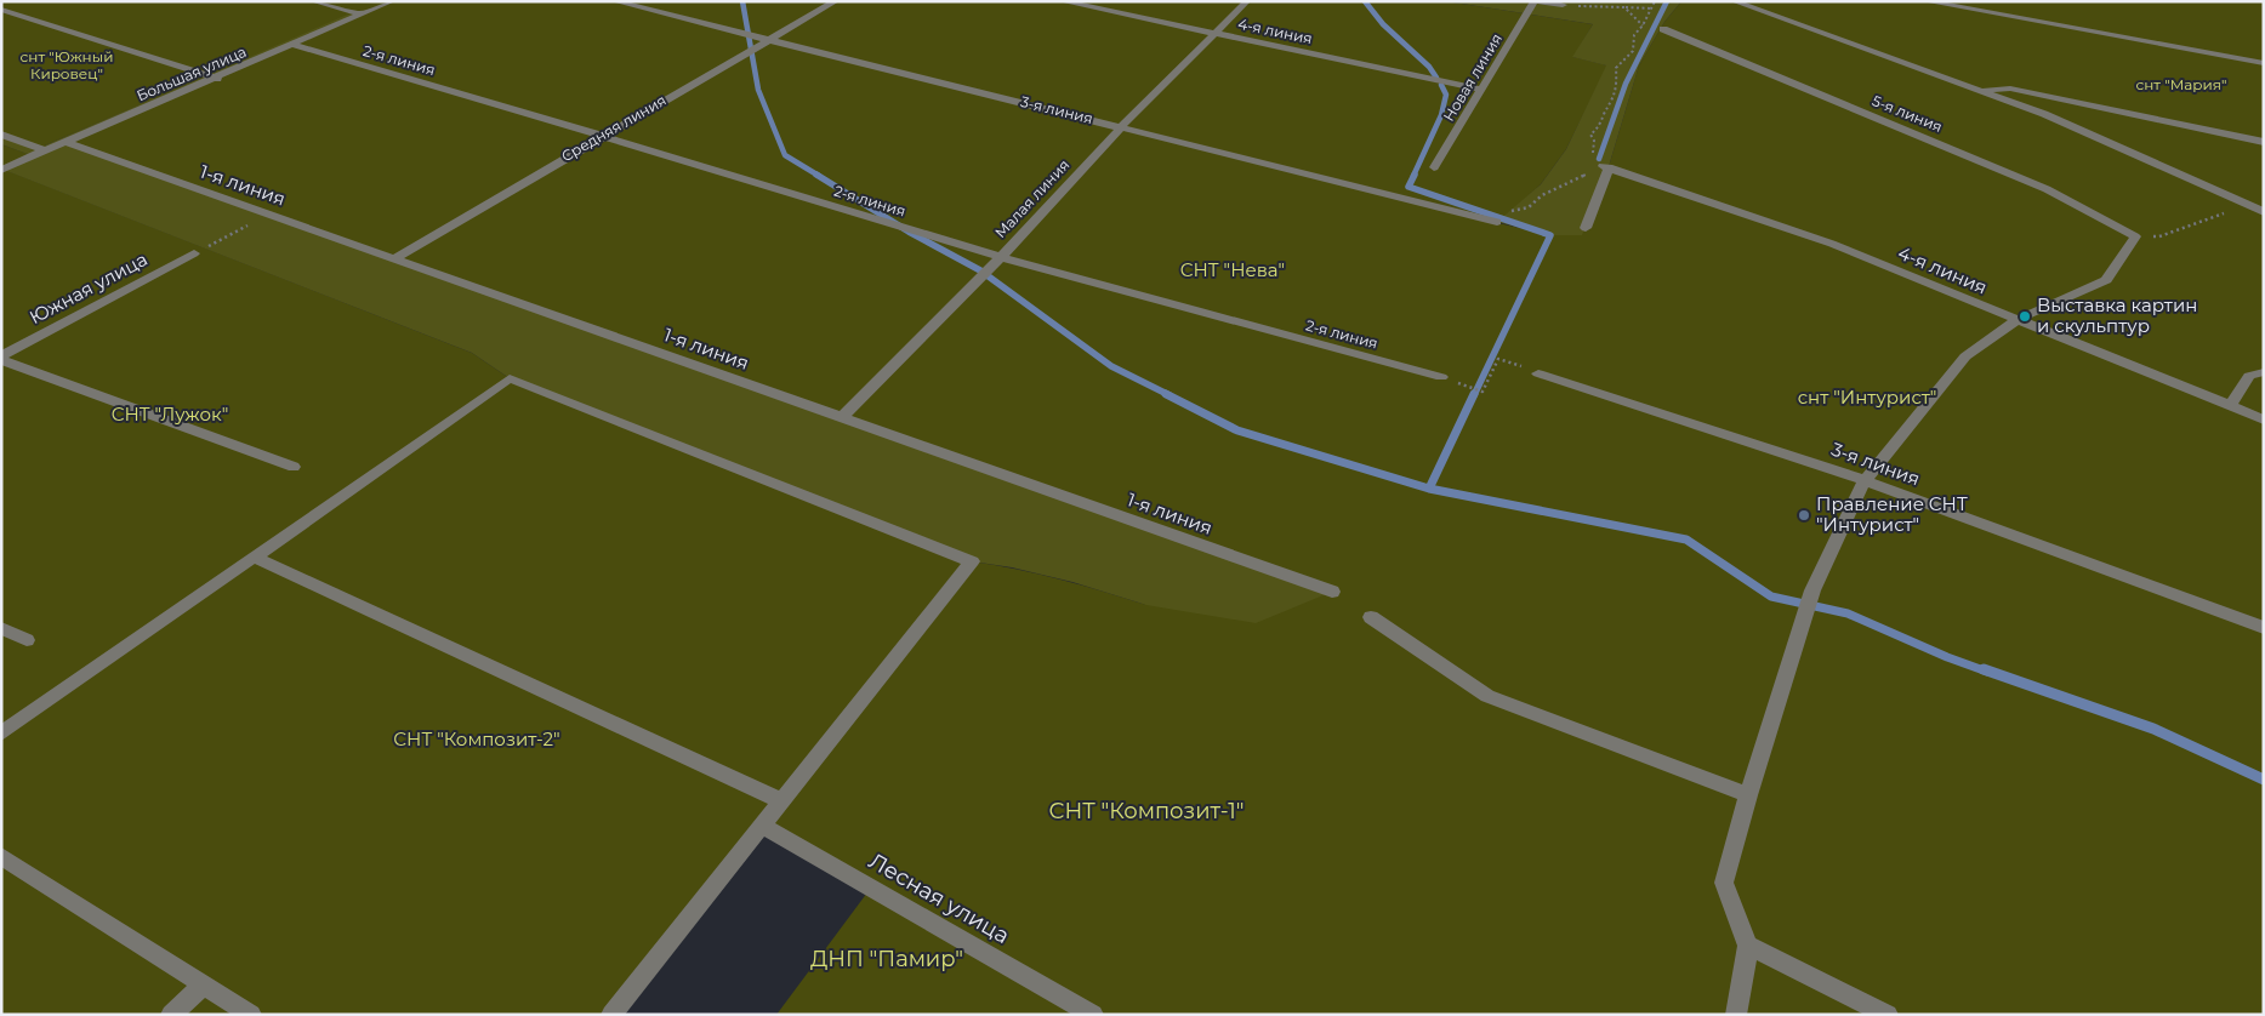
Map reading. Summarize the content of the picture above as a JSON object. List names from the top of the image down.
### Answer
{
  "streets": {
    "street": [
      "4-я линия",
      "2-я линия",
      "Большая улица",
      "Новая линия",
      "3-я линия",
      "5-я линия",
      "Средняя линия",
      "1-я линия",
      "Малая линия",
      "Южная улица",
      "Лесная улица"
    ]
  },
  "crossings": [
    ["4-я линия", "Новая линия"],
    ["4-я линия", "Малая линия"],
    ["2-я линия", "Большая улица"],
    ["2-я линия", "Средняя линия"],
    ["2-я линия", "Малая линия"],
    ["Большая улица", "1-я линия"],
    ["3-я линия", "Средняя линия"],
    ["3-я линия", "Малая линия"],
    ["Средняя линия", "1-я линия"],
    ["1-я линия", "Малая линия"]
  ],
  "parks": [
    "снт \"Южный Кировец\"",
    "снт \"Мария\"",
    "СНТ \"Нева\"",
    "снт \"Интурист\"",
    "СНТ \"Лужок\"",
    "СНТ \"Композит-2\"",
    "СНТ \"Композит-1\"",
    "ДНП \"Памир\""
  ],
  "places": ["Выставка картин и скульптур", "Правление СНТ \"Интурист\""]
}
